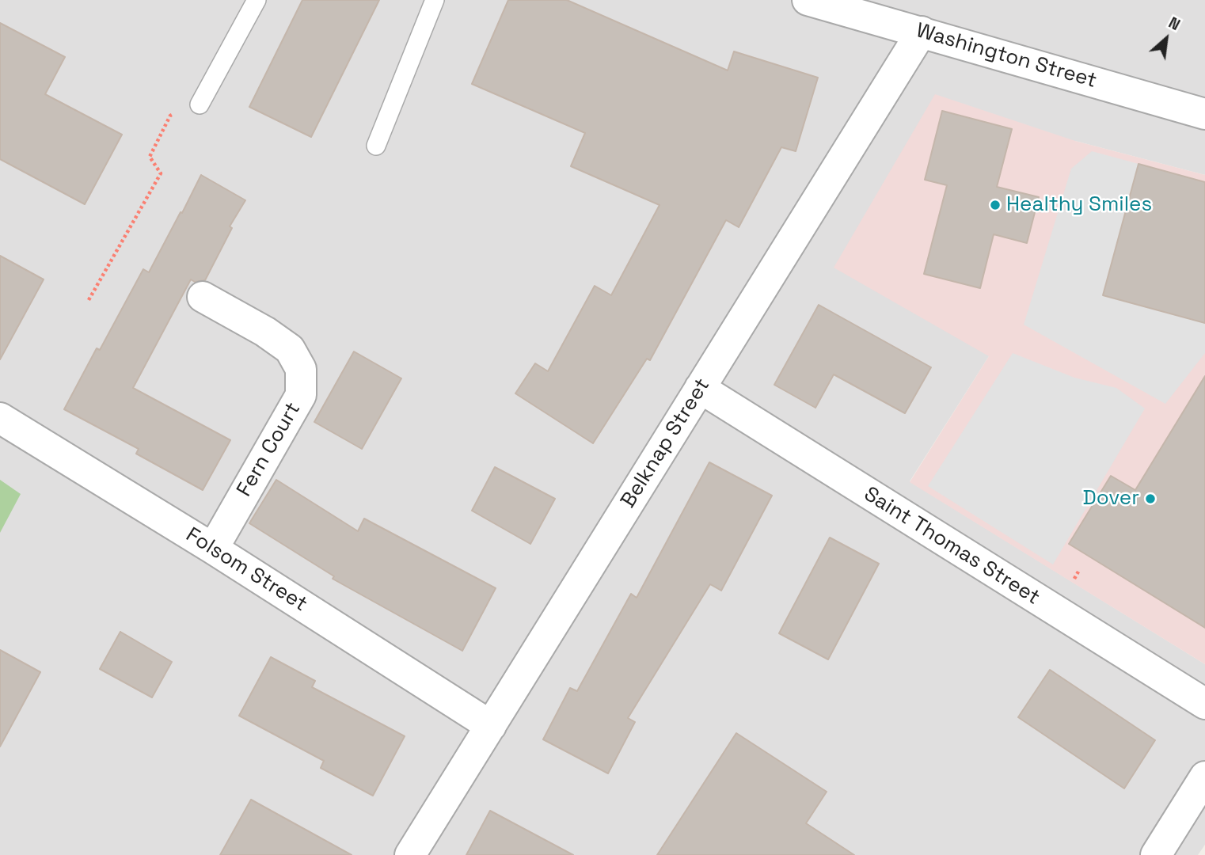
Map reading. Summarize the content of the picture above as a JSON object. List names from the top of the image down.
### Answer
{
  "streets": {
    "street": [
      "Washington Street",
      "Belknap Street",
      "Fern Court",
      "Saint Thomas Street",
      "Folsom Street"
    ]
  },
  "crossings": [
    ["Washington Street", "Belknap Street"],
    ["Belknap Street", "Saint Thomas Street"],
    ["Belknap Street", "Folsom Street"],
    ["Fern Court", "Folsom Street"]
  ],
  "places": ["Healthy Smiles", "Dover"],
  "north": "top right"
}
